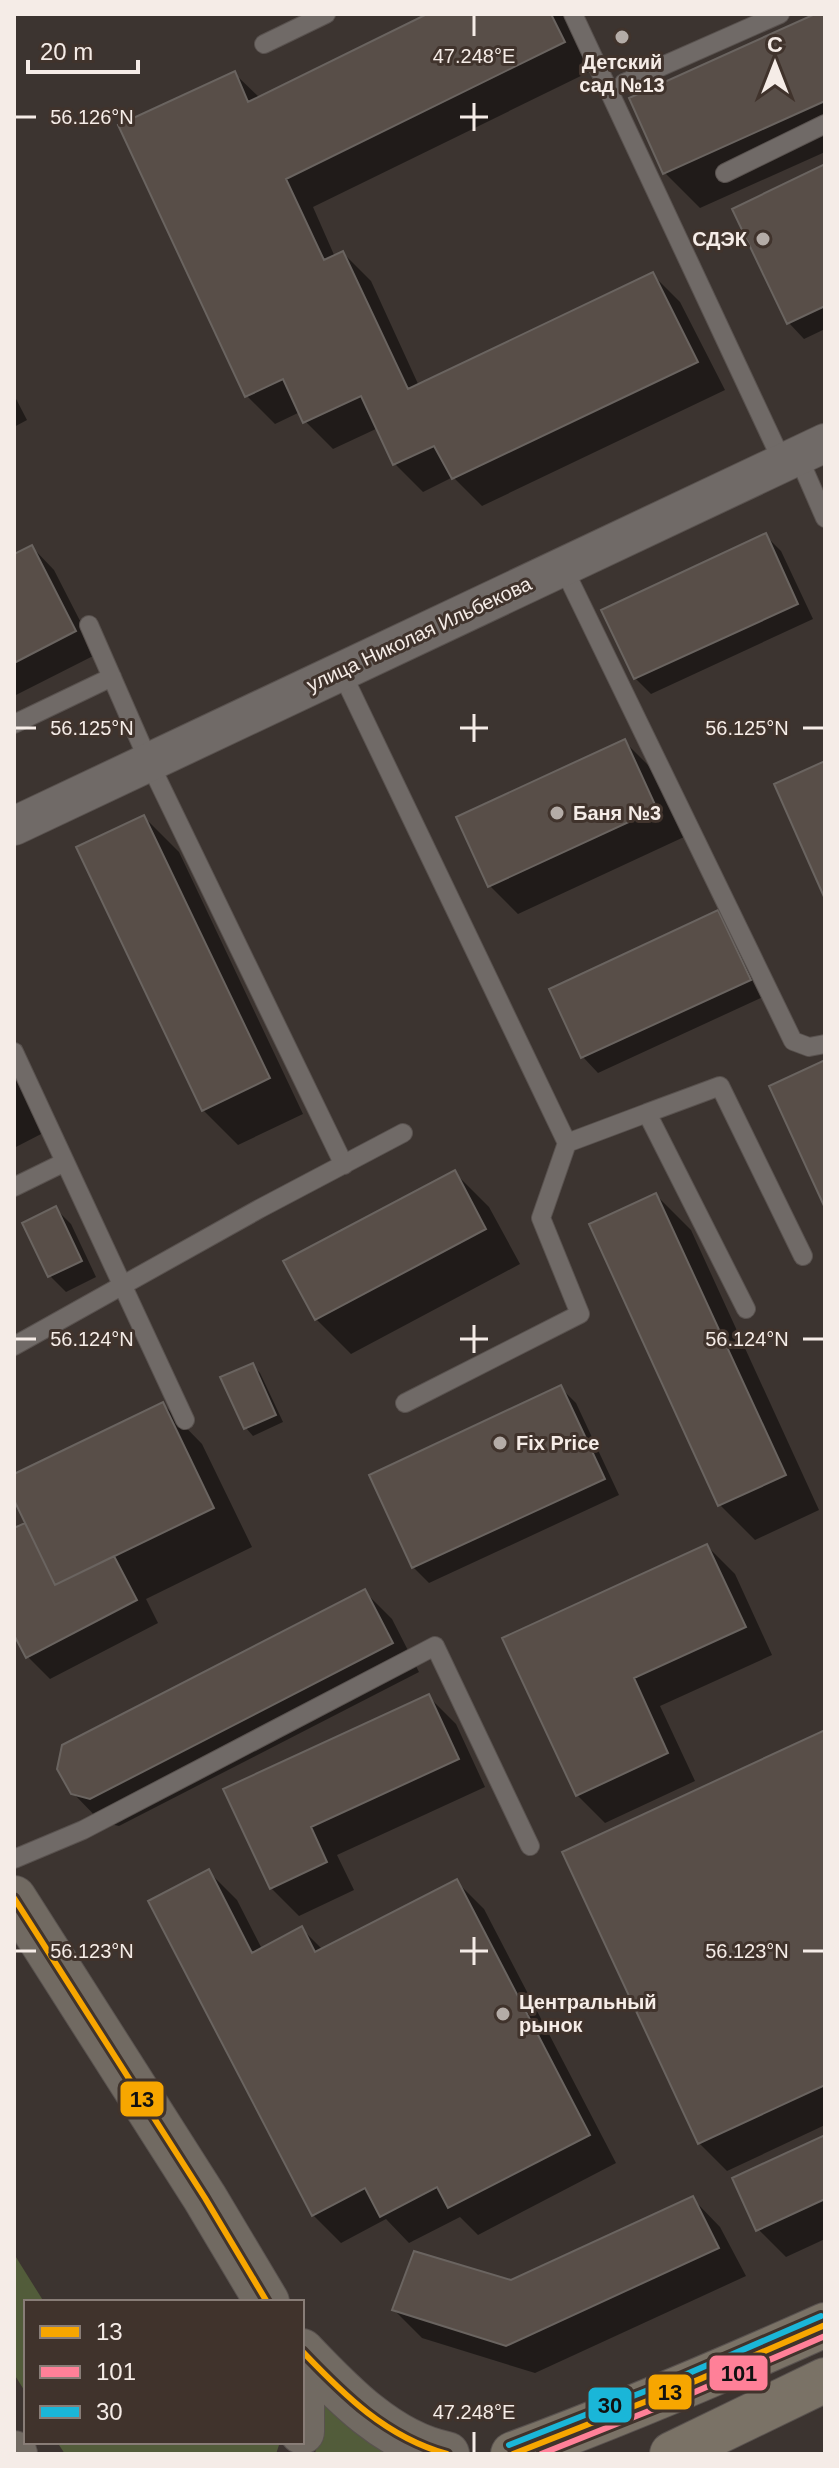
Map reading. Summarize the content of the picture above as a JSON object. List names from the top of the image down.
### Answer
{
  "streets": {
    "street": ["улица Николая Ильбекова"]
  },
  "places": [
    "Детский сад №13",
    "СДЭК",
    "Баня №3",
    "Fix Price",
    "Центральный рынок"
  ],
  "lines": ["transit line 13", "transit line 30", "transit line 101"],
  "legend": ["13", "101", "30"],
  "scale_bar": "20 m",
  "north": "top",
  "coordinates": [
    "47.248°E",
    "56.126°N",
    "56.125°N",
    "56.124°N",
    "56.123°N"
  ]
}
